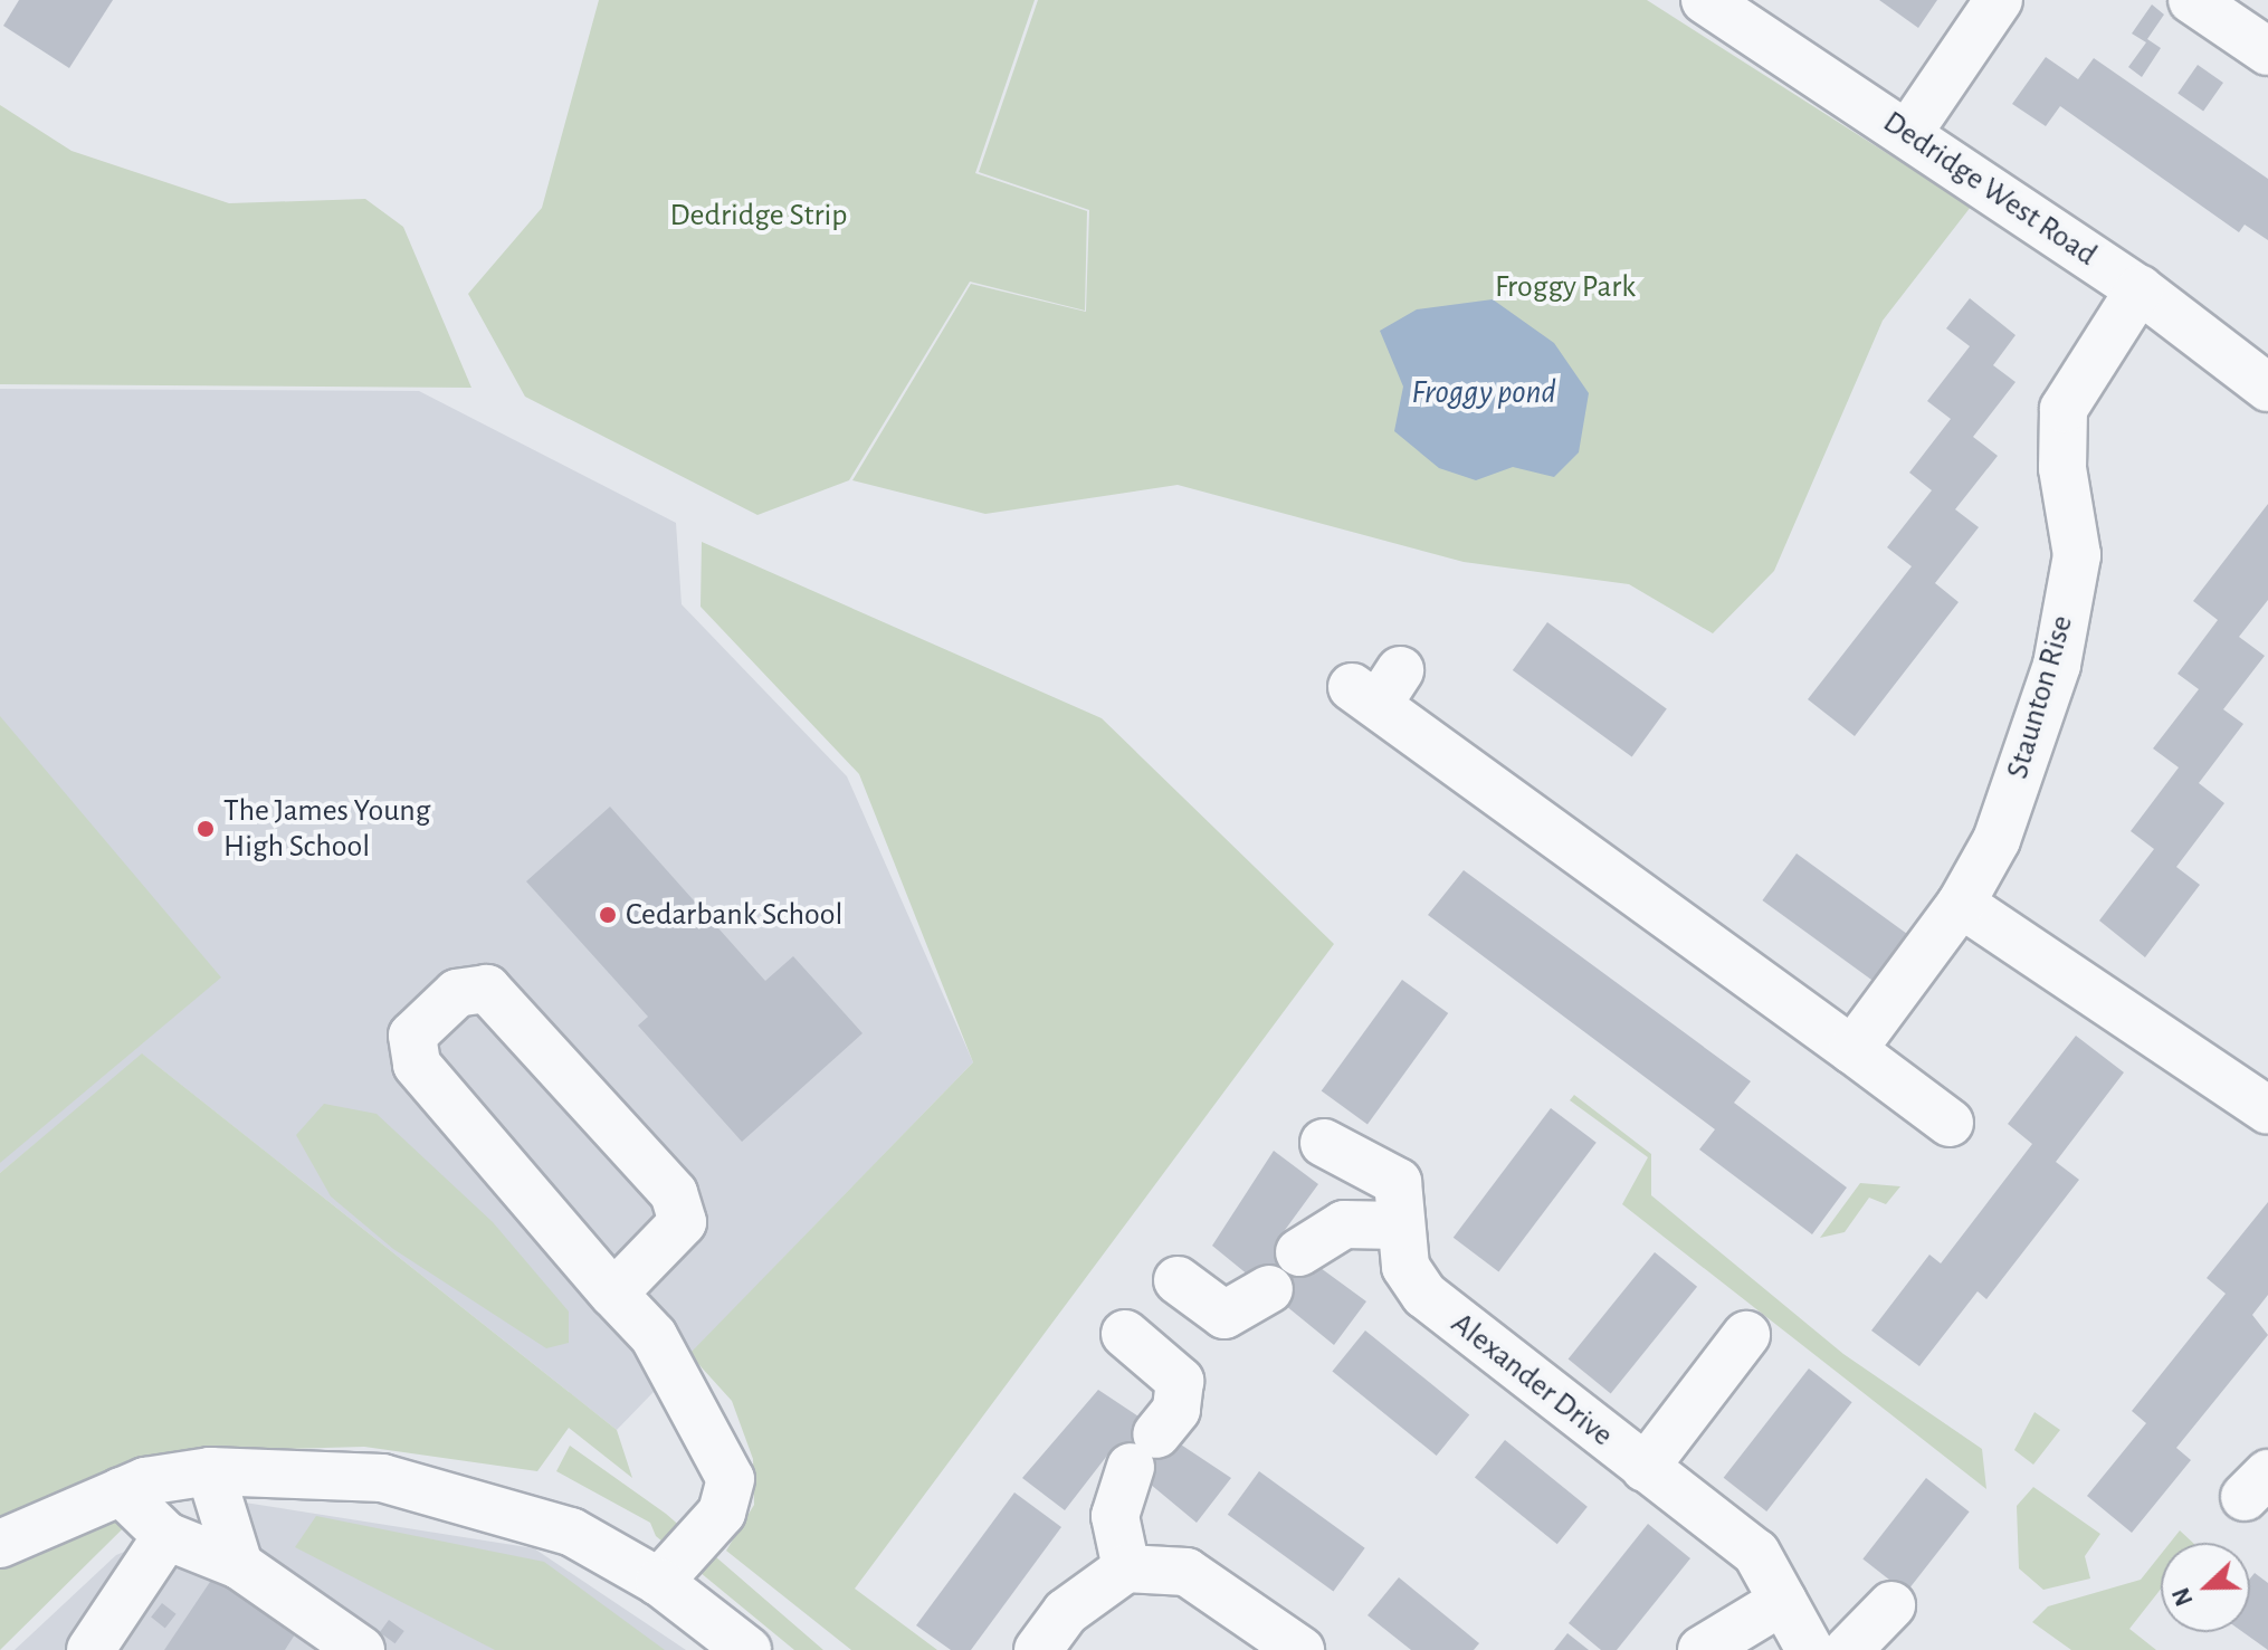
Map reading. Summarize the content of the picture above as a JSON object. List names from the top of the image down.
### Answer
{
  "streets": {
    "street": ["Dedridge West Road", "Staunton Rise", "Alexander Drive"]
  },
  "crossings": [
    ["Dedridge West Road", "Staunton Rise"]
  ],
  "water": ["Froggy pond"],
  "parks": ["Dedridge Strip", "Froggy Park"],
  "places": ["The James Young High School", "Cedarbank School"],
  "north": "left"
}
